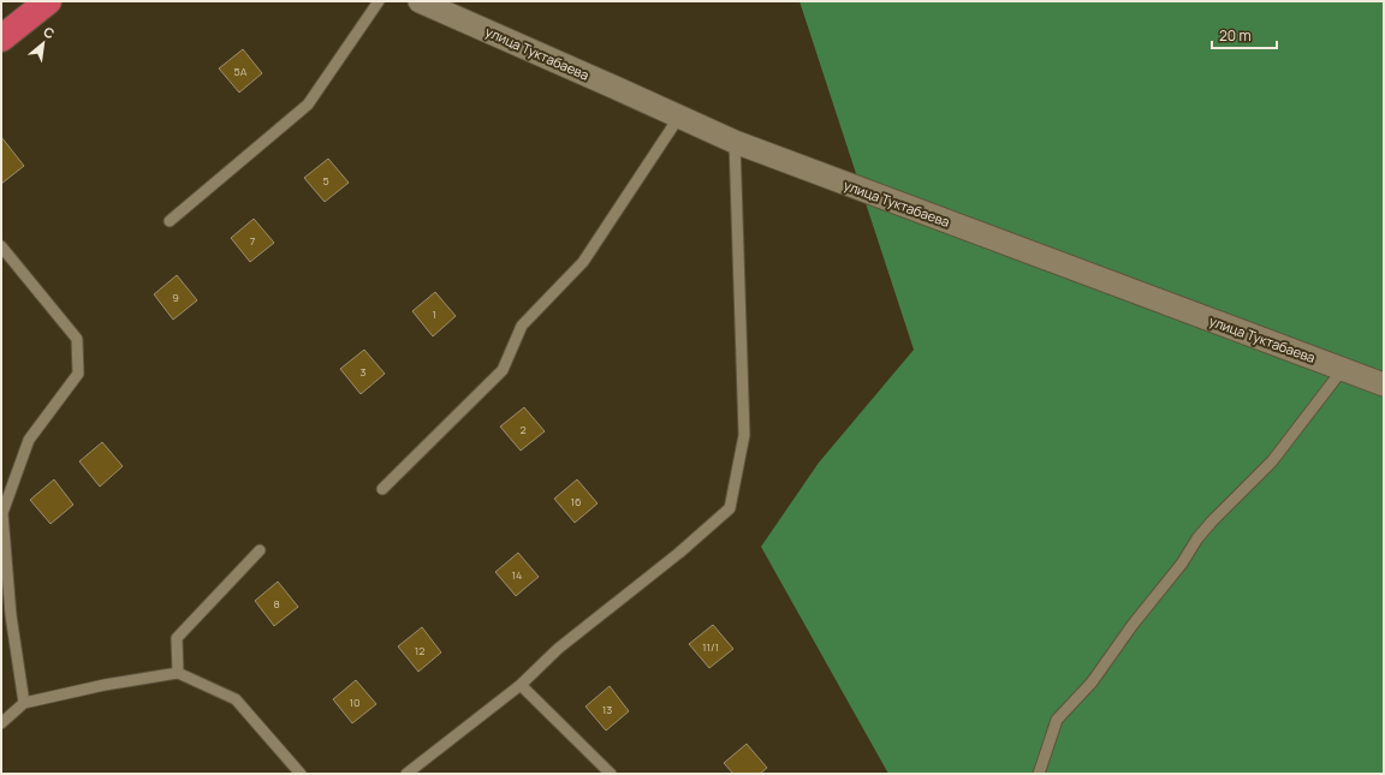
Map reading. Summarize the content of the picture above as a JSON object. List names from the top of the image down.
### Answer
{
  "streets": {
    "street": ["улица Туктабаева"]
  },
  "house_numbers": [
    "5А",
    "5",
    "7",
    "9",
    "1",
    "3",
    "2",
    "16",
    "14",
    "8",
    "11/1",
    "12",
    "10",
    "13"
  ],
  "scale_bar": "20 m",
  "north": "top right"
}
